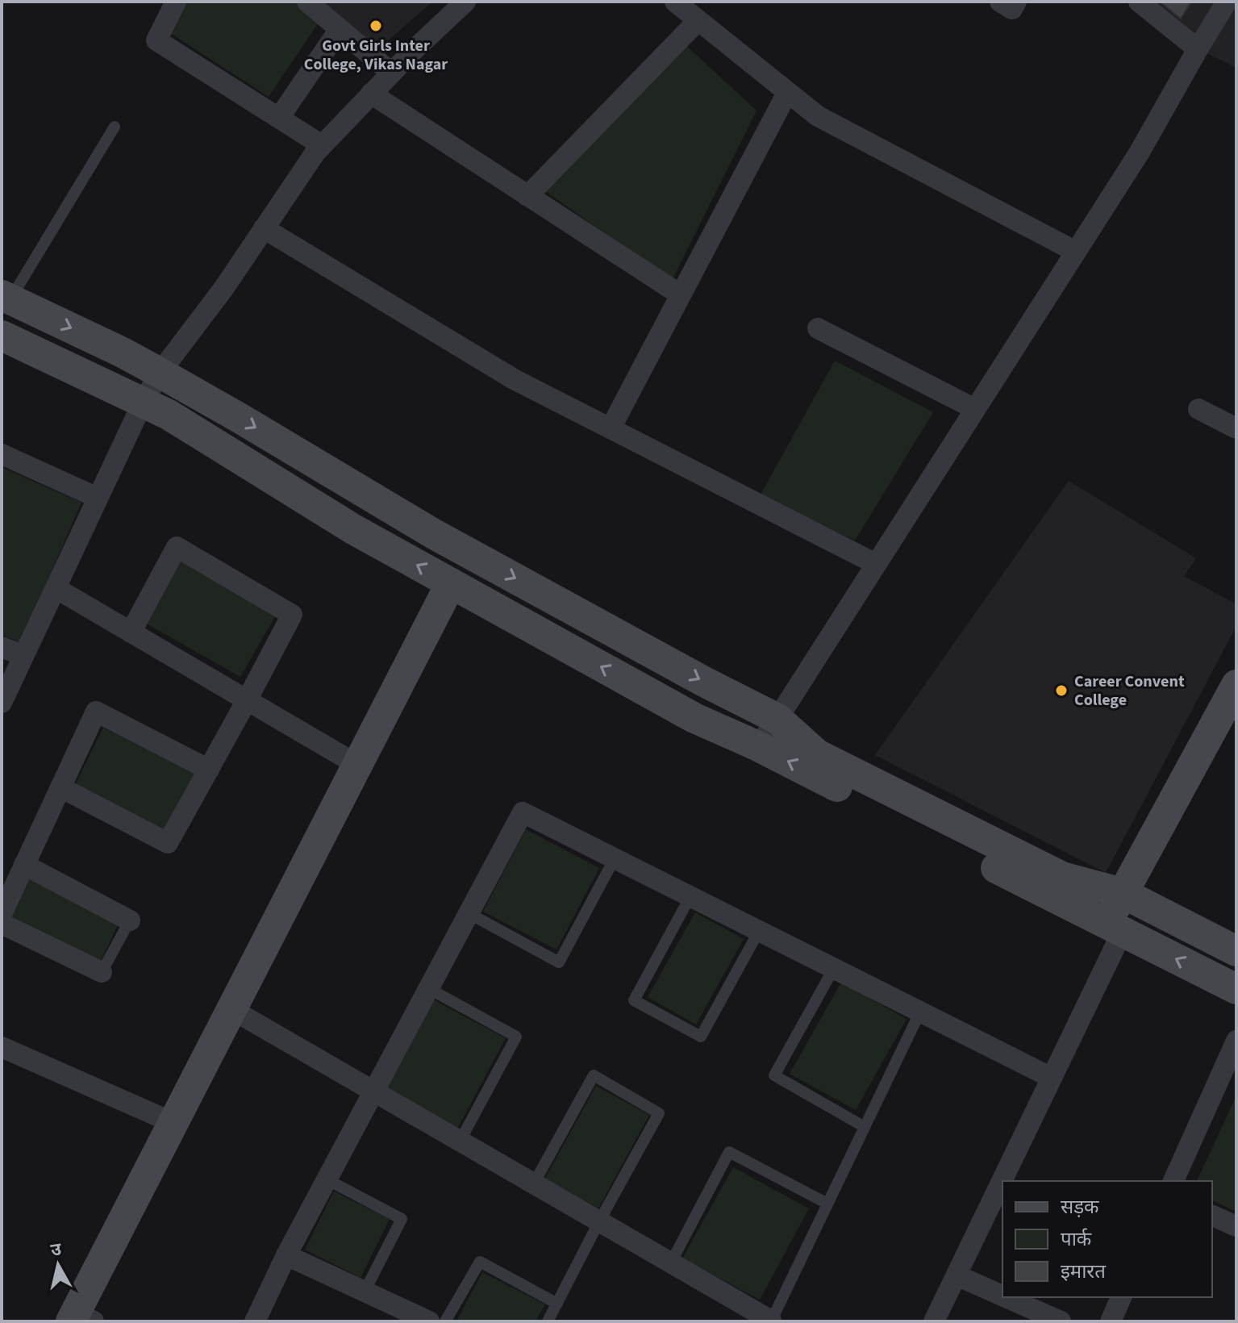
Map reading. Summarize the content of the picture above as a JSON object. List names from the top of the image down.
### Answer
{
  "places": ["Govt Girls Inter College, Vikas Nagar", "Career Convent College"],
  "legend": ["सड़क", "पार्क", "इमारत"],
  "north": "top"
}
